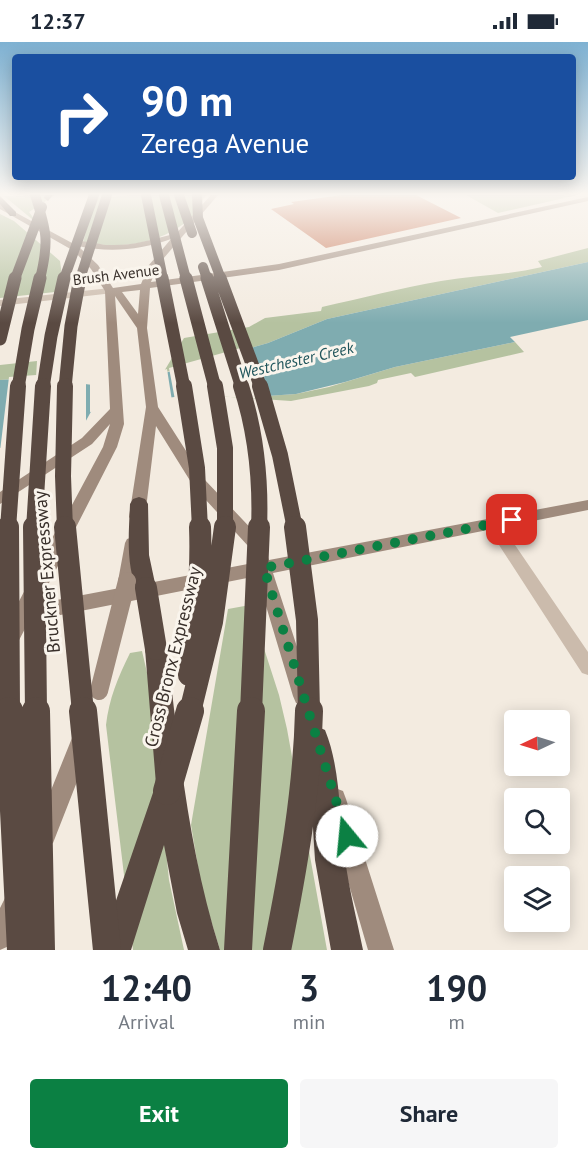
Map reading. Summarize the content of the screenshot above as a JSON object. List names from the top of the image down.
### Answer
{
  "streets": {
    "highway": ["Bruckner Expressway", "Cross Bronx Expressway"],
    "main road": ["Brush Avenue"]
  },
  "water": ["Westchester Creek"],
  "north": "left",
  "page": {
    "status": "12:37",
    "turn": ["90 m", "Zerega Avenue"],
    "eta": [
      "12:40",
      "Arrival",
      "3",
      "min",
      "190",
      "m"
    ],
    "buttons": ["Exit", "Share"]
  }
}
